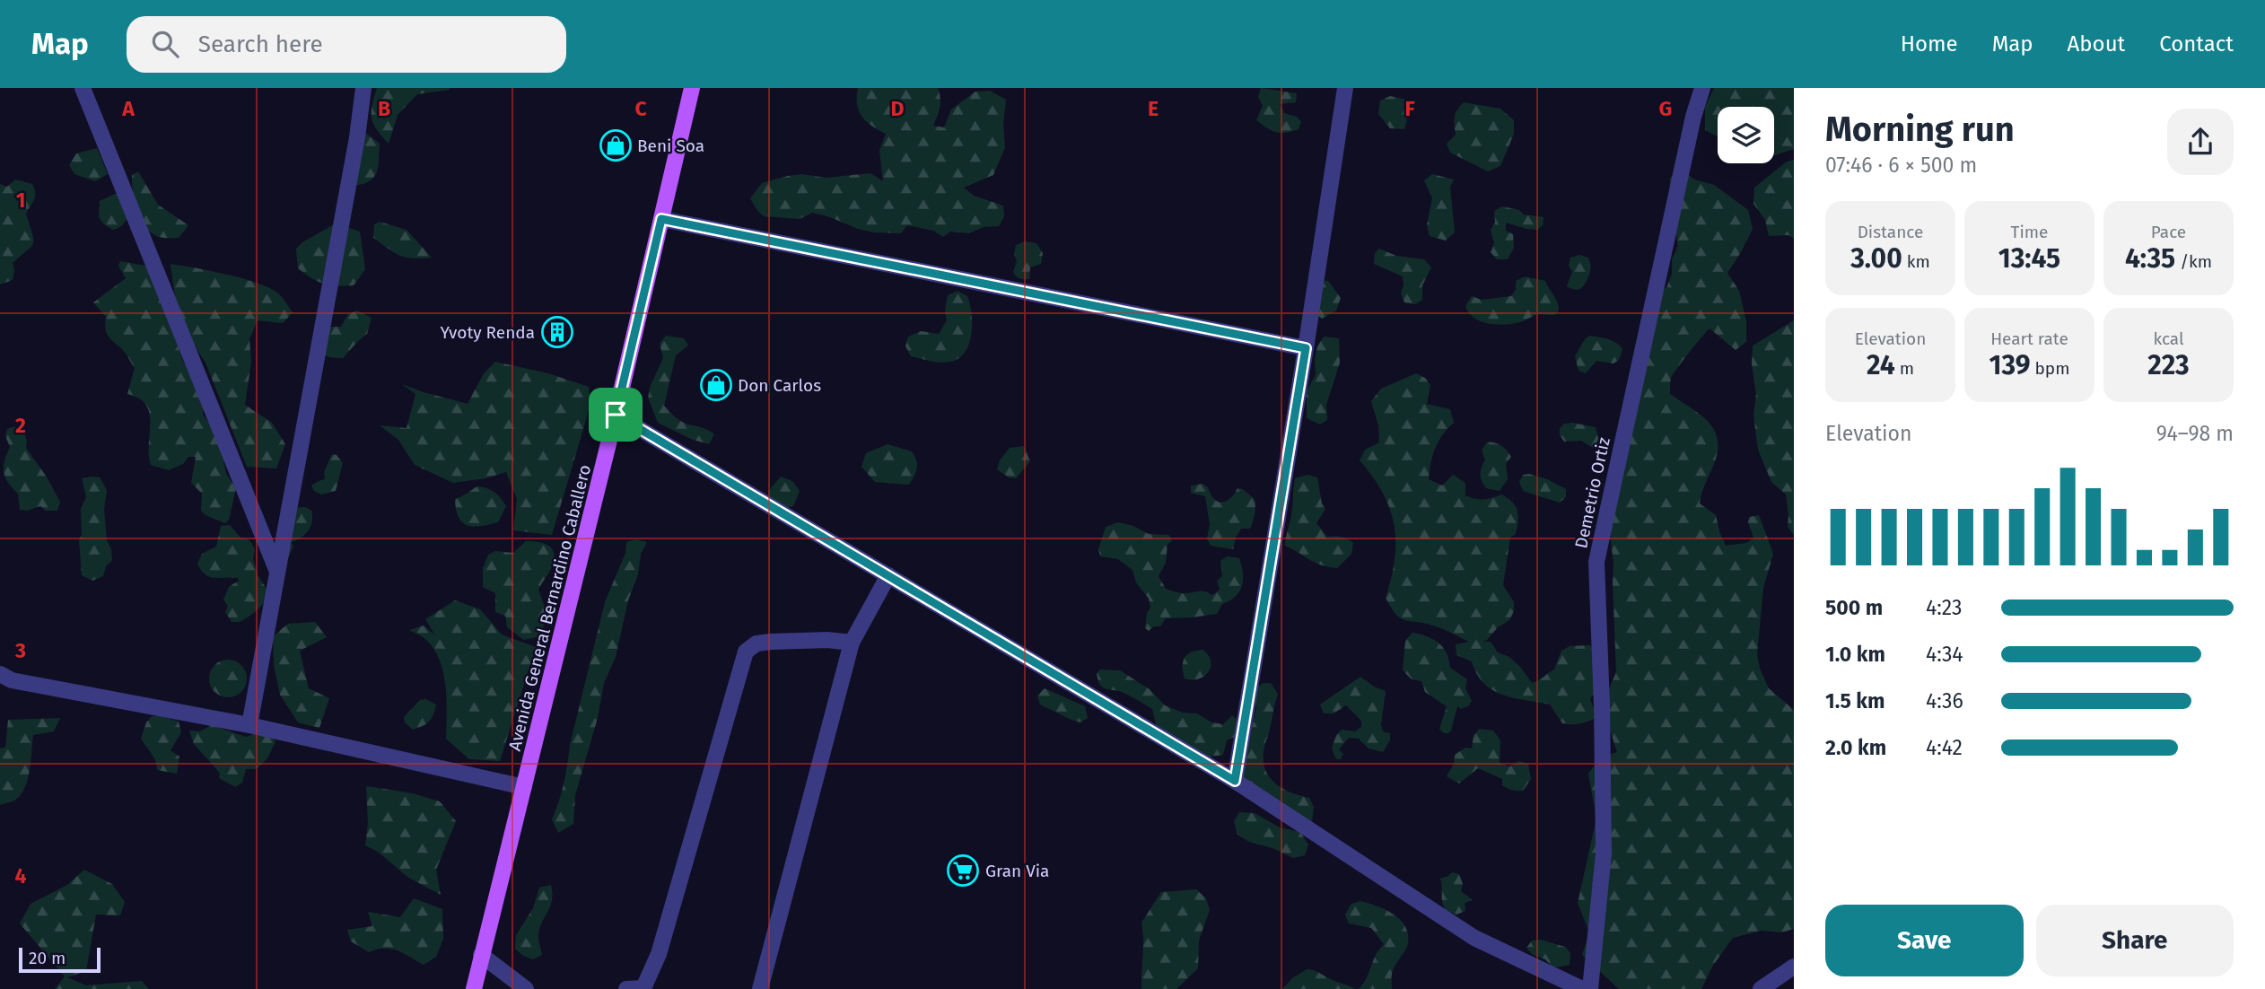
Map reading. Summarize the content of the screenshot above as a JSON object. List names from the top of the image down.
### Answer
{
  "streets": {
    "main road": ["Avenida General Bernardino Caballero"],
    "street": ["Demetrio Ortiz"]
  },
  "places": {
    "shop": ["Beni Soa", "Don Carlos"],
    "building": ["Yvoty Renda"],
    "supermarket": ["Gran Via"]
  },
  "scale_bar": "20 m",
  "page": {
    "header": "Map",
    "search": "Search here",
    "nav": [
      "Home",
      "Map",
      "About",
      "Contact"
    ],
    "heading": ["Morning run", "07:46 · 6 × 500 m"],
    "stats": [
      ["Distance", "3.00 km"],
      ["Time", "13:45"],
      ["Pace", "4:35 /km"],
      ["Elevation", "24 m"],
      ["Heart rate", "139 bpm"],
      ["kcal", "223"]
    ],
    "chart": ["Elevation", "94–98 m"],
    "list": [
      {
        "name": "500 m",
        "note": "4:23"
      },
      {
        "name": "1.0 km",
        "note": "4:34"
      },
      {
        "name": "1.5 km",
        "note": "4:36"
      },
      {
        "name": "2.0 km",
        "note": "4:42"
      }
    ],
    "buttons": ["Save", "Share"],
    "scale": "20 m"
  },
  "grid": {
    "columns": [
      "A",
      "B",
      "C",
      "D",
      "E",
      "F",
      "G"
    ],
    "rows": [
      "1",
      "2",
      "3",
      "4"
    ]
  }
}
